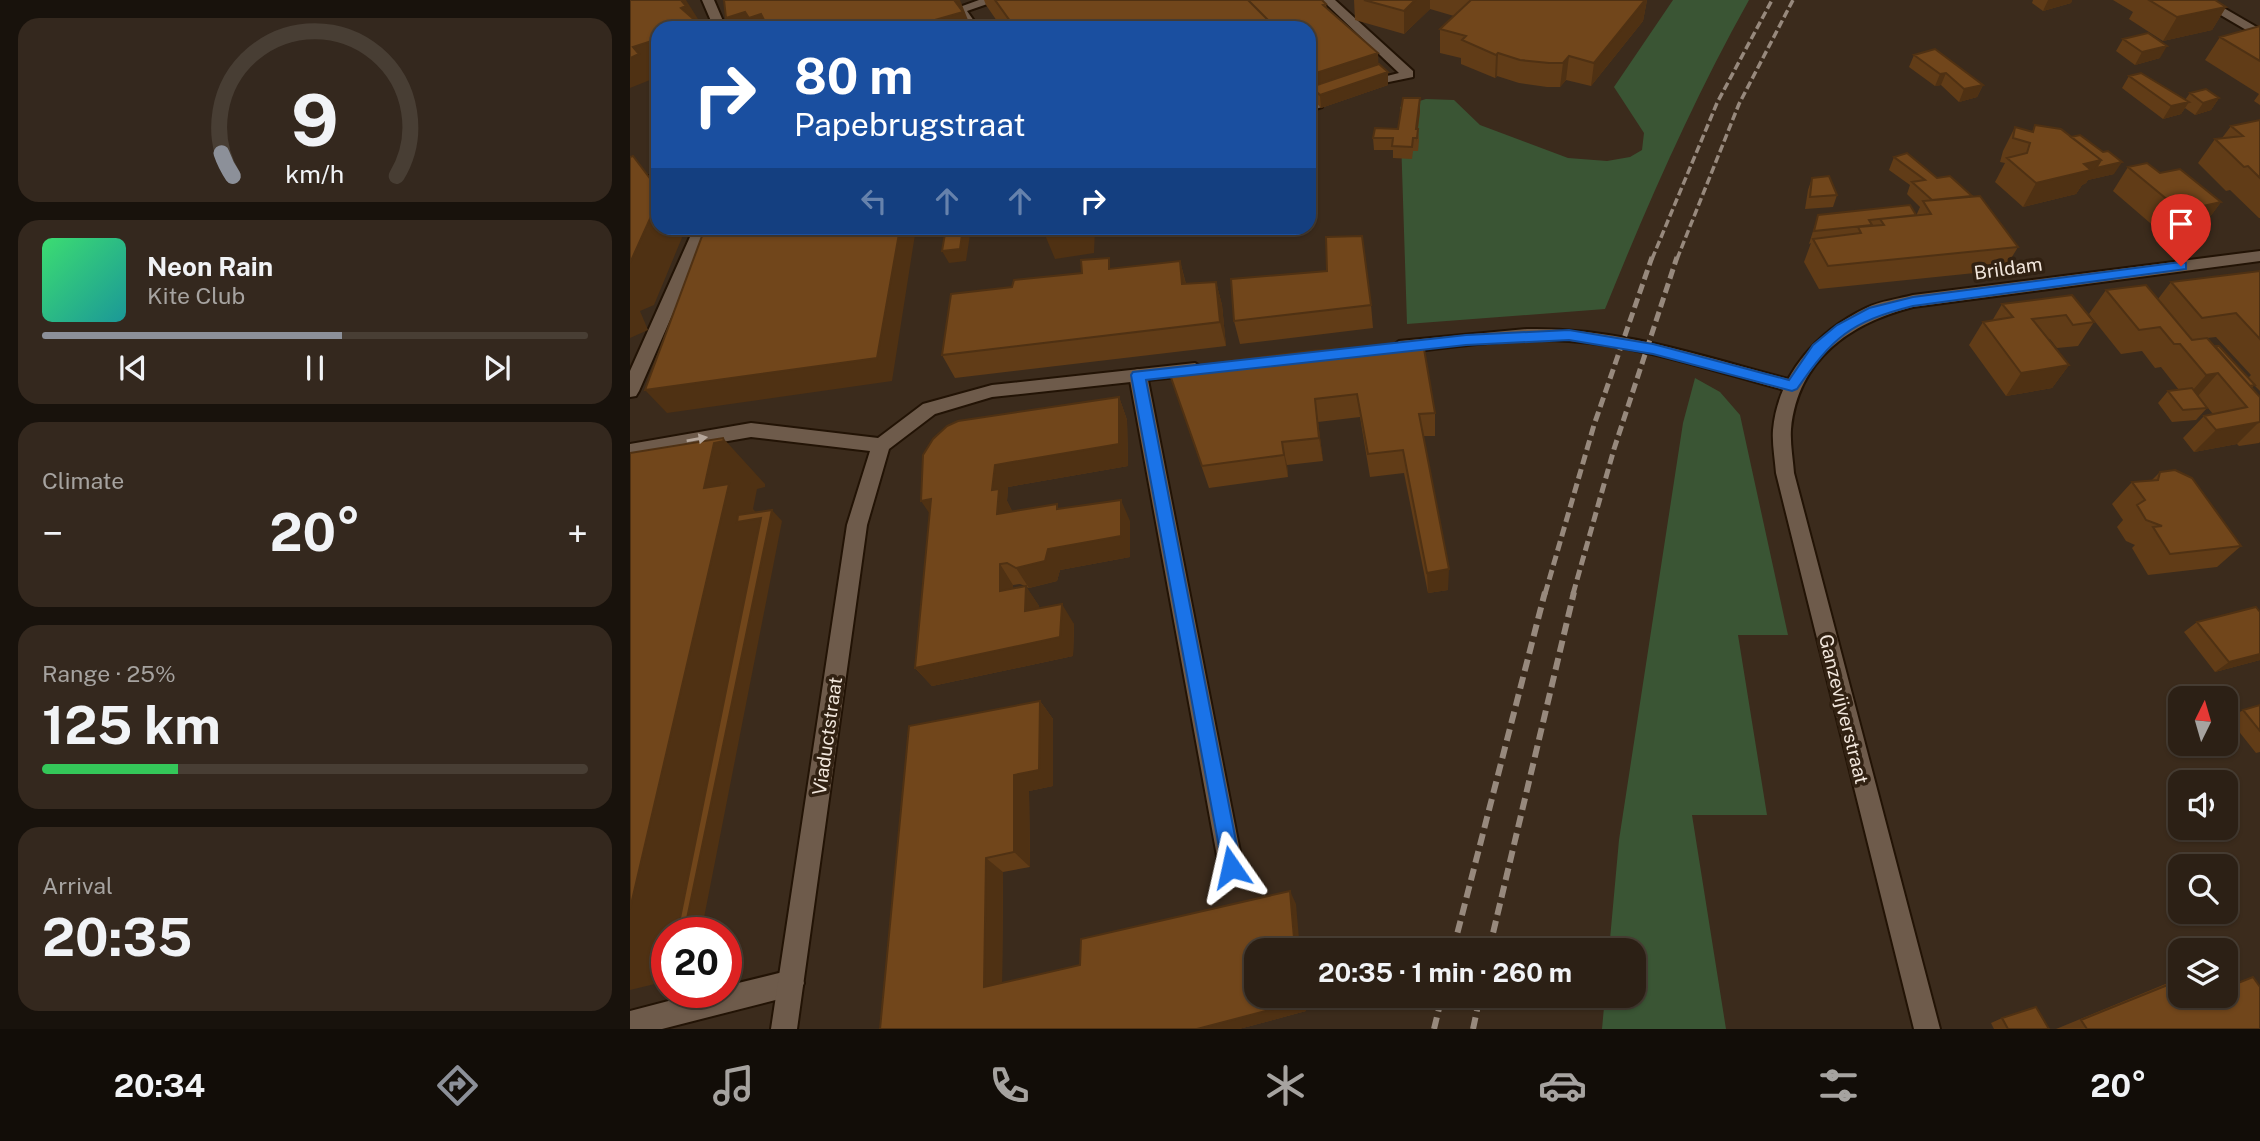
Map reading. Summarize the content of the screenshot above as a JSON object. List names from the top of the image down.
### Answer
{
  "streets": {
    "street": ["Brildam", "Ganzevijverstraat", "Viaductstraat"]
  },
  "crossings": [
    ["Brildam", "Ganzevijverstraat"]
  ],
  "north": "top",
  "page": {
    "turn": ["80 m", "Papebrugstraat"],
    "song": ["Neon Rain", "Kite Club"],
    "tile": [
      "Climate",
      ["Range · 25%", "125 km"],
      ["Arrival", "20:35"]
    ],
    "heat": ["−", "20°", "+"],
    "limit": "20",
    "trip": "20:35 · 1 min · 260 m",
    "tabs": ["20:34", "20°"],
    "gauge": ["9", "km/h"]
  }
}
